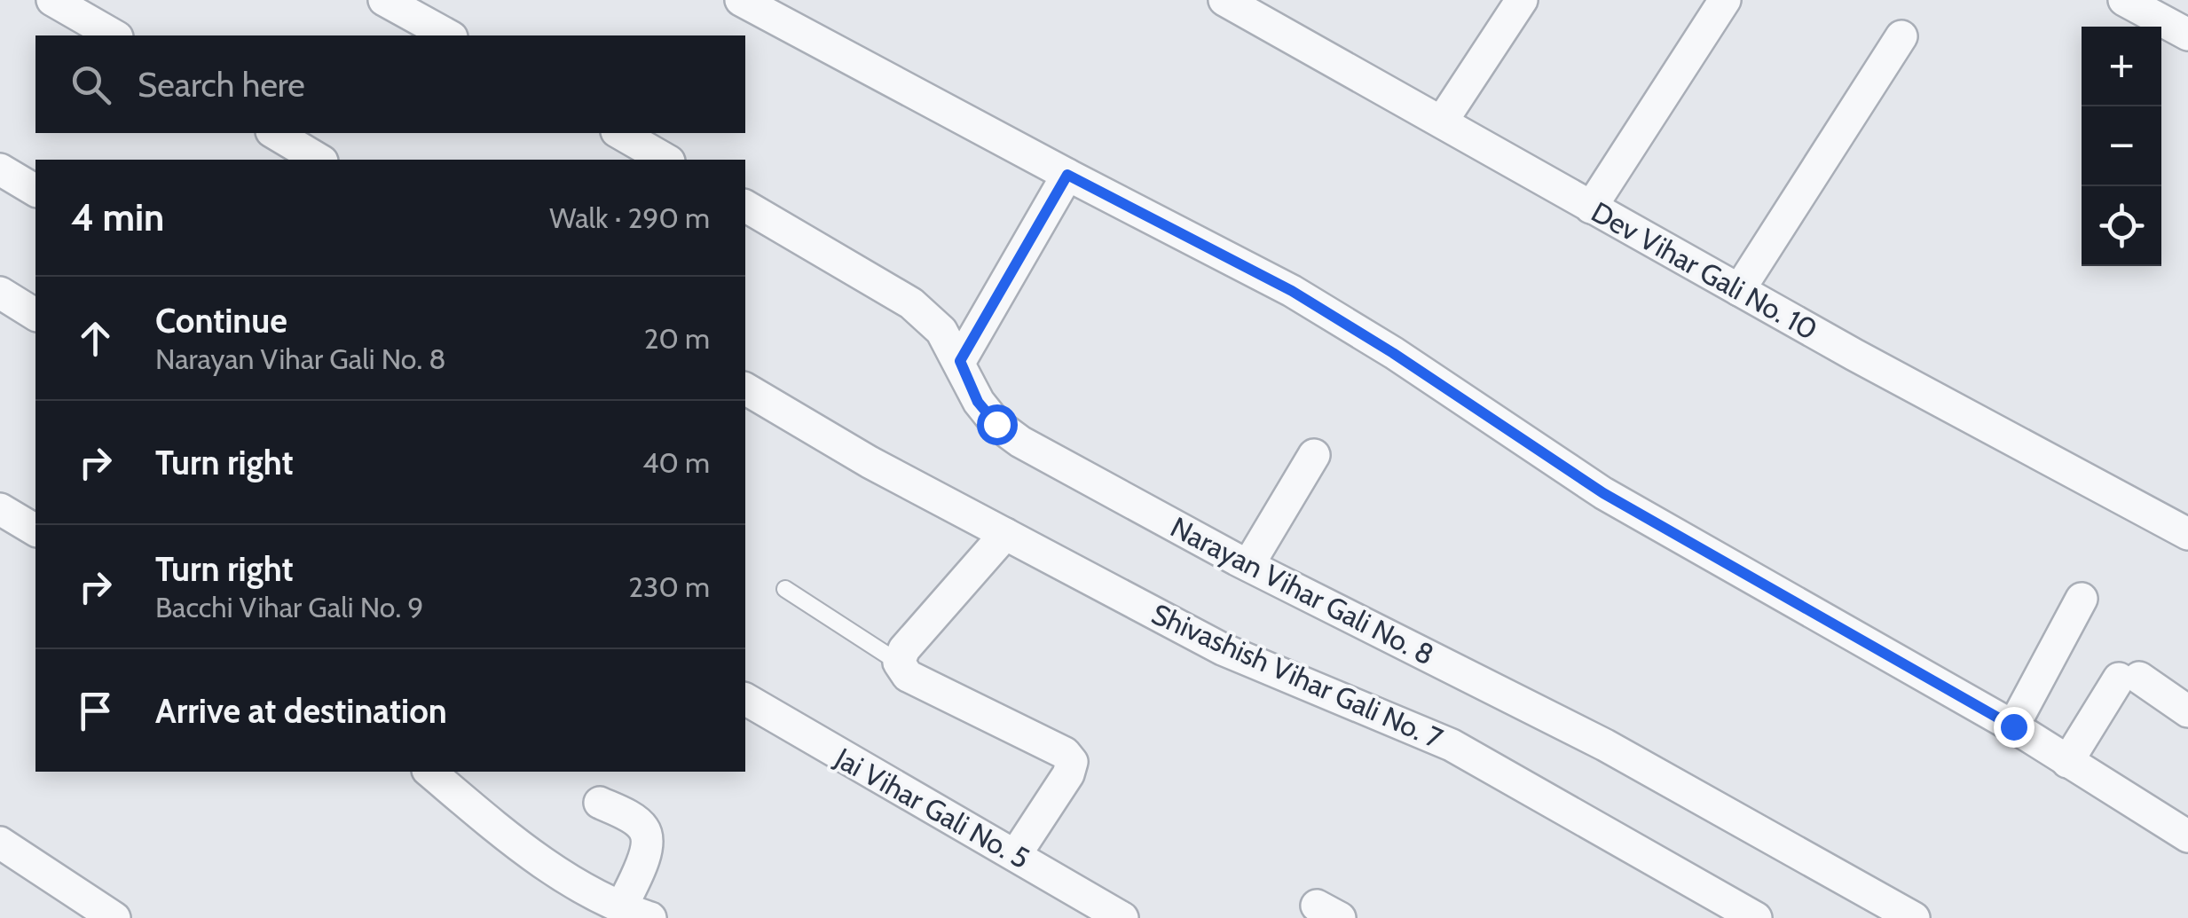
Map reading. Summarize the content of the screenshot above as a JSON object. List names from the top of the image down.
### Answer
{
  "streets": {
    "street": [
      "Dev Vihar Gali No. 10",
      "Narayan Vihar Gali No. 8",
      "Shivashish Vihar Gali No. 7",
      "Jai Vihar Gali No. 5"
    ]
  },
  "page": {
    "map_buttons": ["+", "−"],
    "search": "Search here",
    "heading": ["4 min", "Walk · 290 m"],
    "list": [
      ["Continue", "Narayan Vihar Gali No. 8", "20 m"],
      ["Turn right", "40 m"],
      ["Turn right", "Bacchi Vihar Gali No. 9", "230 m"],
      "Arrive at destination"
    ]
  }
}
